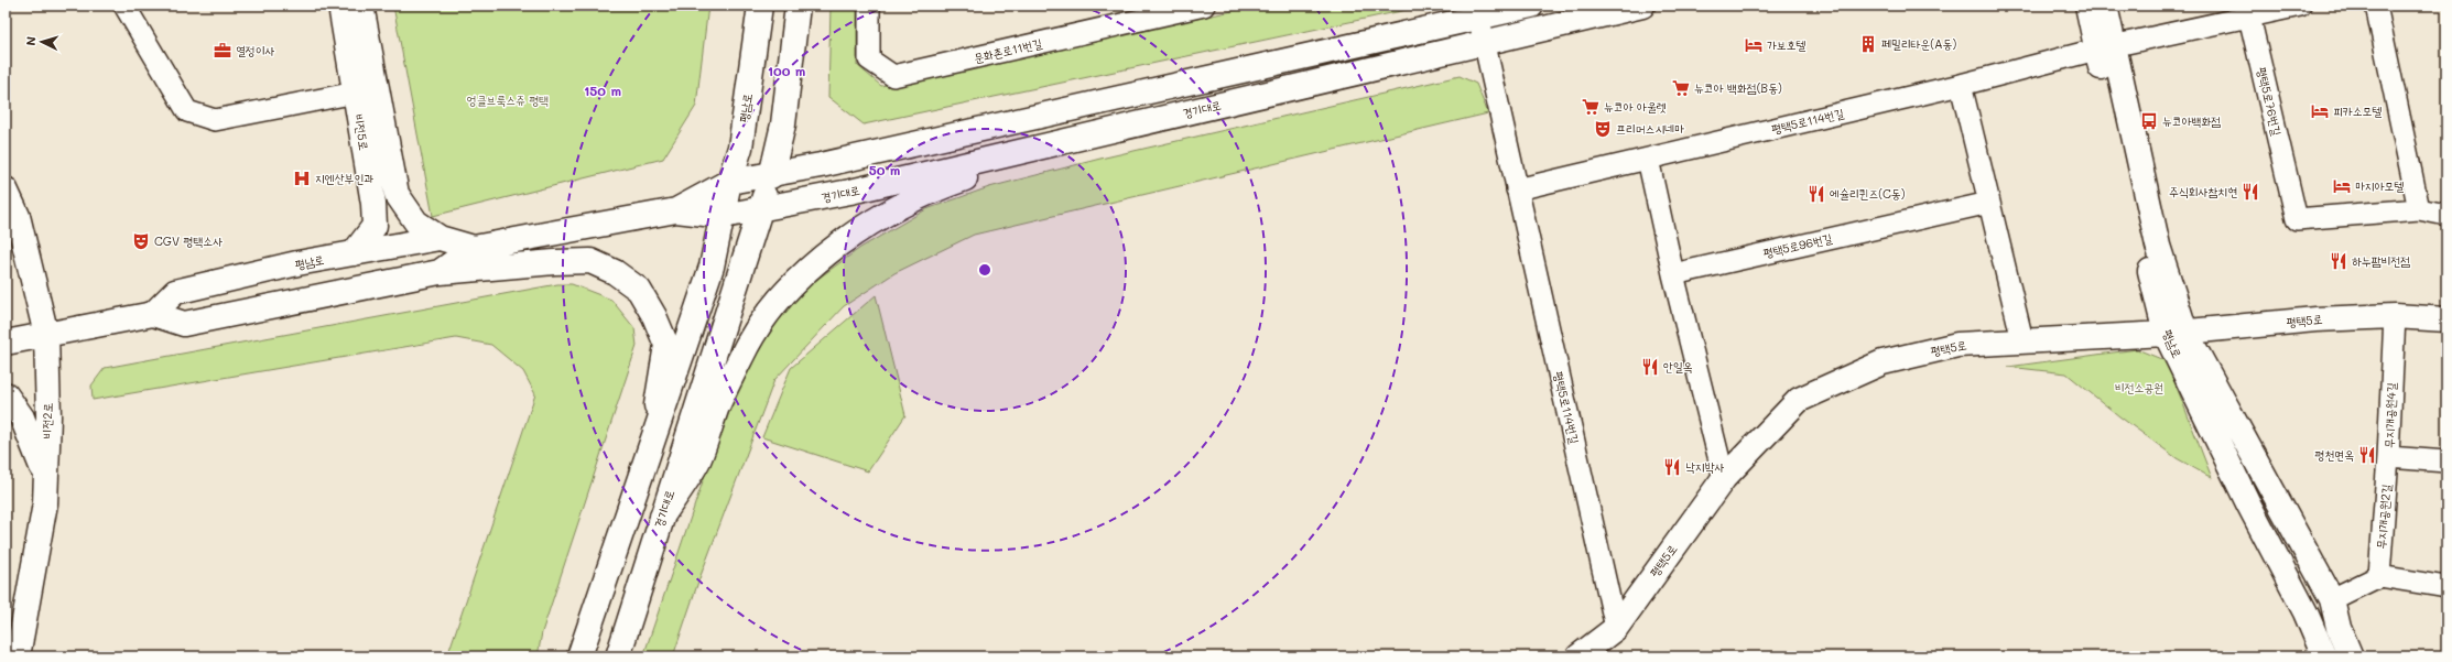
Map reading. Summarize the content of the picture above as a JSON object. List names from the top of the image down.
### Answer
{
  "streets": {
    "street": [
      "문화촌로11번길",
      "평택5로76번길",
      "평남로",
      "경기대로",
      "평택5로114번길",
      "비전5로",
      "평택5로96번길",
      "평택5로",
      "무지개공원4길",
      "비전2로",
      "무지개공원2길"
    ]
  },
  "crossings": [
    ["평남로", "경기대로"],
    ["평남로", "평택5로114번길"],
    ["평남로", "비전5로"],
    ["평남로", "평택5로"],
    ["평남로", "비전2로"],
    ["경기대로", "평택5로114번길"],
    ["평택5로114번길", "평택5로"],
    ["평택5로", "무지개공원4길"],
    ["무지개공원4길", "무지개공원2길"]
  ],
  "parks": ["엉클브룩스쥬 평택", "비전소공원"],
  "places": {
    "building": ["페밀리타운(A동)"],
    "hotel": ["가보호텔", "피카소모텔", "마지아모텔"],
    "office": ["열정이사"],
    "supermarket": ["뉴코아 백화점(B동)", "뉴코아 아울렛"],
    "bus stop": ["뉴코아백화점"],
    "theatre": ["프리머스시네마", "CGV 평택소사"],
    "hospital": ["지엔산부인과"],
    "restaurant": [
      "주식회사참치현",
      "에슐리퀸즈(C동)",
      "하누팜비전점",
      "안일옥",
      "평천면옥",
      "낙지박사"
    ]
  },
  "north": "left",
  "rings": ["100 m", "150 m", "50 m"]
}
